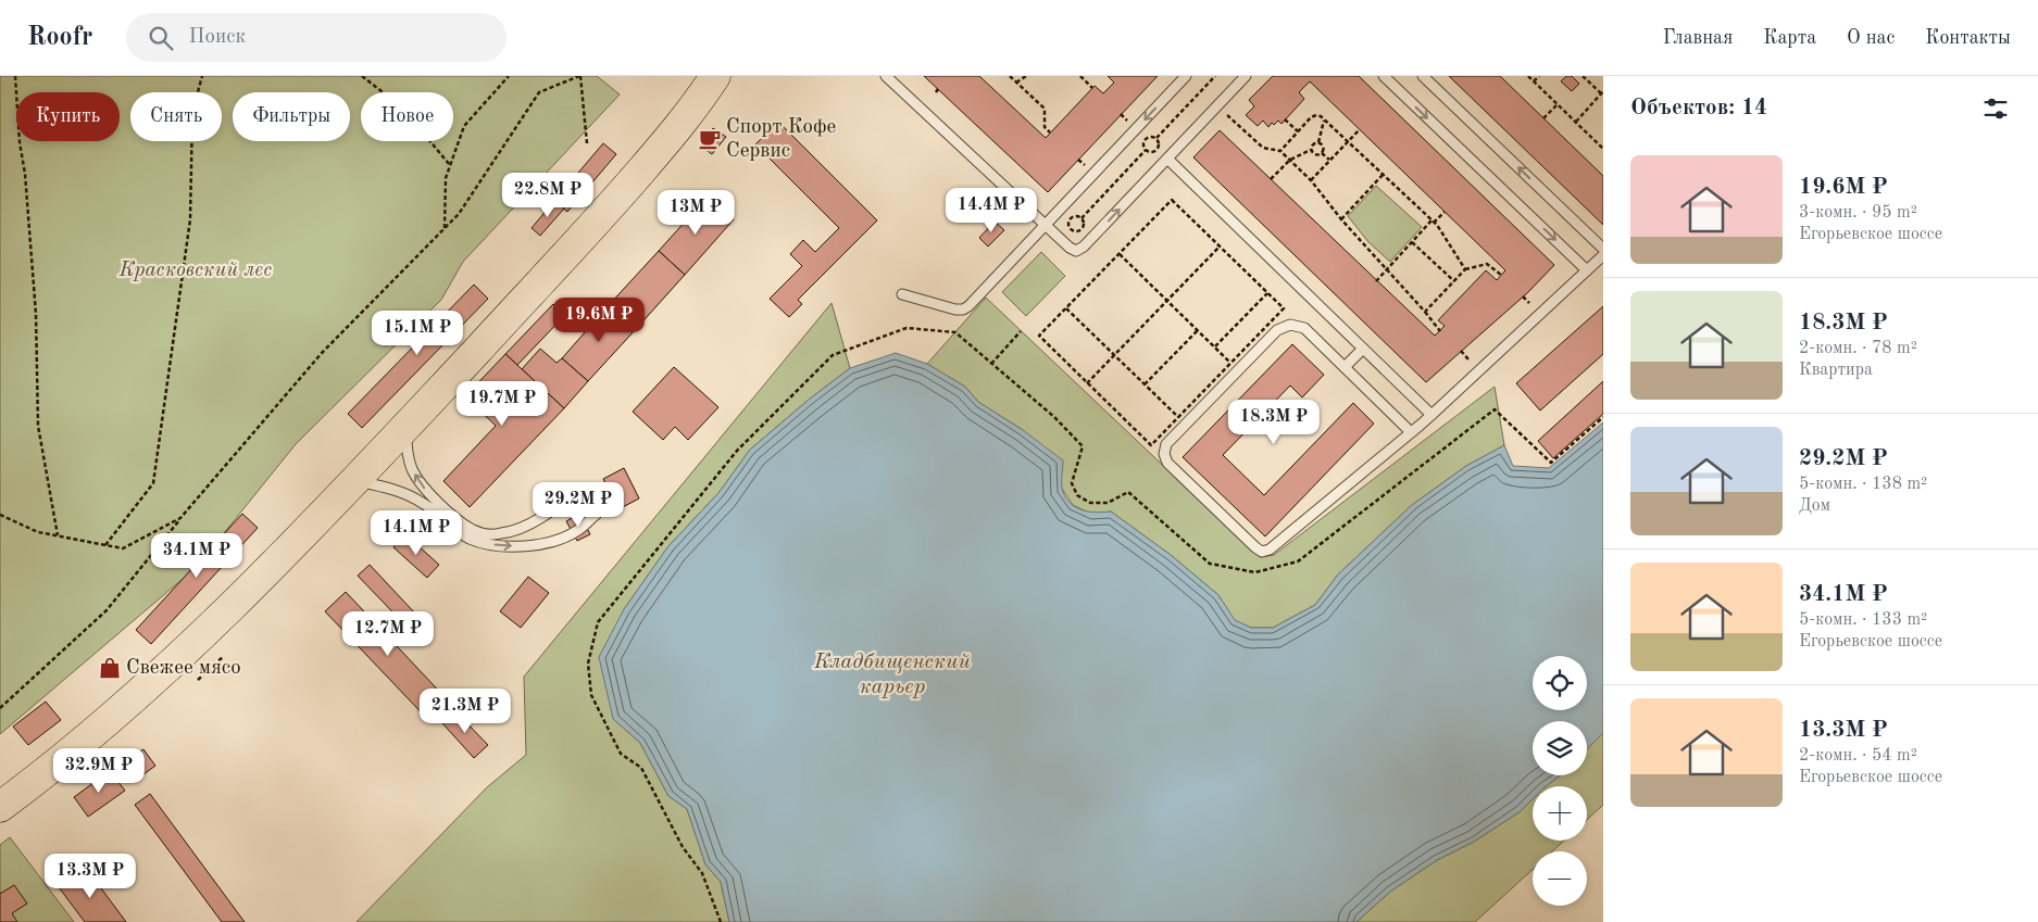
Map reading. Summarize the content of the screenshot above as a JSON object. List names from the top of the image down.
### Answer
{
  "water": ["Кладбищенский карьер"],
  "parks": ["Красковский лес"],
  "places": {
    "cafe": ["Спорт Кофе Сервис"],
    "shop": ["Свежее мясо"]
  },
  "page": {
    "header": "Roofr",
    "search": "Поиск",
    "nav": [
      "Главная",
      "Карта",
      "О нас",
      "Контакты"
    ],
    "heading": "Объектов: 14",
    "chip": [
      "Купить",
      "Снять",
      "Фильтры",
      "Новое"
    ],
    "list": [
      {
        "name": "19.6M ₽",
        "note": "3-комн. · 95 m² · Егорьевское шоссе"
      },
      {
        "name": "18.3M ₽",
        "note": "2-комн. · 78 m² · Квартира"
      },
      {
        "name": "29.2M ₽",
        "note": "5-комн. · 138 m² · Дом"
      },
      {
        "name": "34.1M ₽",
        "note": "5-комн. · 133 m² · Егорьевское шоссе"
      },
      {
        "name": "13.3M ₽",
        "note": "2-комн. · 54 m² · Егорьевское шоссе"
      }
    ],
    "price": [
      "22.8M ₽",
      "14.4M ₽",
      "13M ₽",
      "19.6M ₽",
      "15.1M ₽",
      "19.7M ₽",
      "18.3M ₽",
      "29.2M ₽",
      "14.1M ₽",
      "34.1M ₽",
      "12.7M ₽",
      "21.3M ₽",
      "32.9M ₽",
      "13.3M ₽"
    ],
    "map_buttons": ["+", "−"]
  }
}
